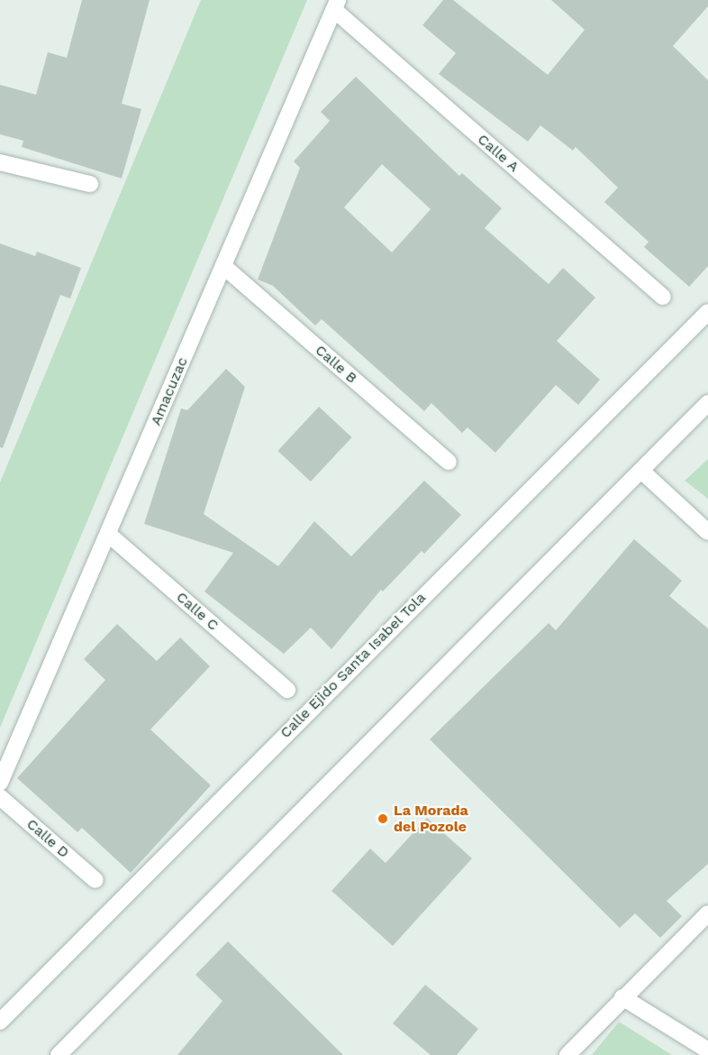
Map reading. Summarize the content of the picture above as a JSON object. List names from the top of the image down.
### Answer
{
  "streets": {
    "street": [
      "Calle A",
      "Calle B",
      "Amacuzac",
      "Calle C",
      "Calle Ejido Santa Isabel Tola",
      "Calle D"
    ]
  },
  "crossings": [
    ["Calle A", "Amacuzac"],
    ["Calle B", "Amacuzac"],
    ["Amacuzac", "Calle C"]
  ],
  "places": ["La Morada del Pozole"]
}
